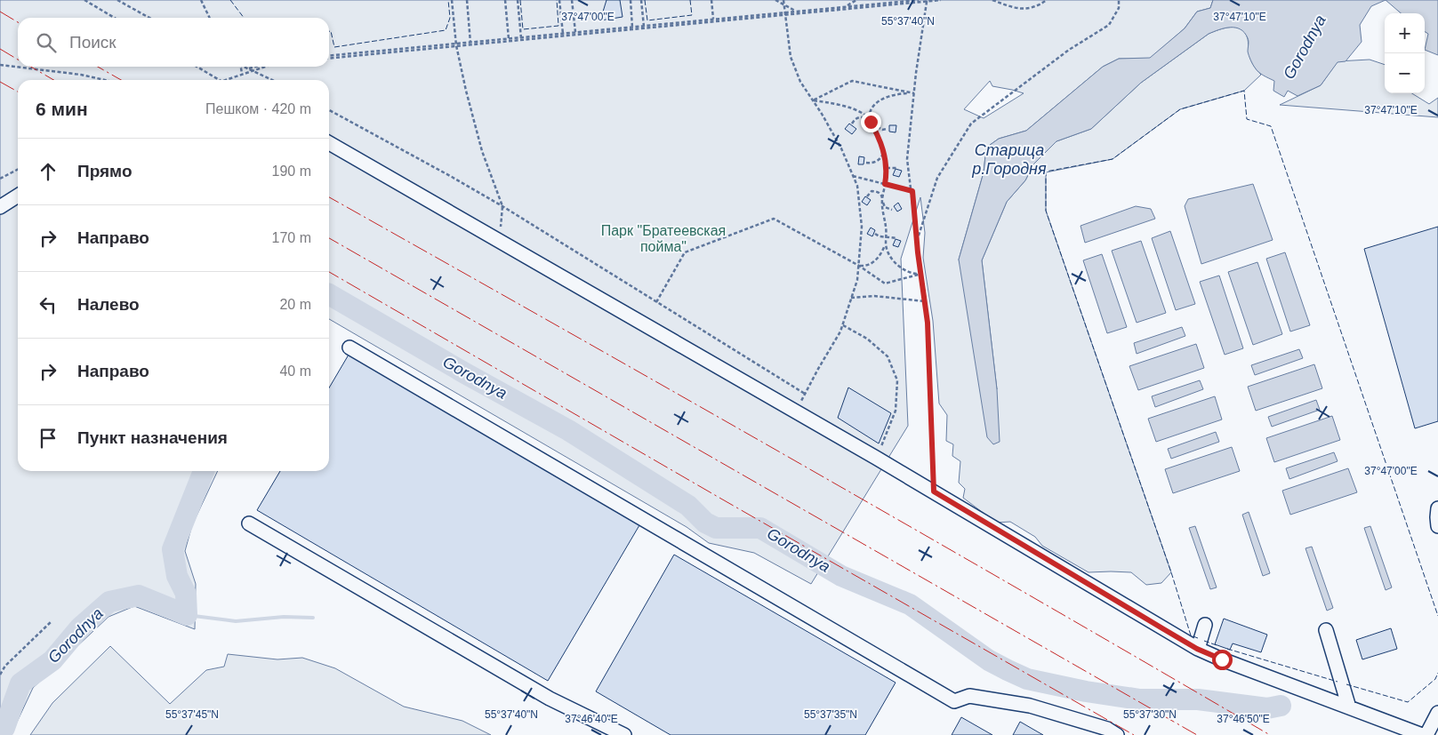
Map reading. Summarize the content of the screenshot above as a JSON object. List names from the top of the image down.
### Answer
{
  "water": ["Gorodnya", "Старица р.Городня"],
  "parks": ["Парк \"Братеевская пойма\""],
  "page": {
    "map_buttons": ["+", "−"],
    "search": "Поиск",
    "heading": ["6 мин", "Пешком · 420 m"],
    "list": [
      ["Прямо", "190 m"],
      ["Направо", "170 m"],
      ["Налево", "20 m"],
      ["Направо", "40 m"],
      "Пункт назначения"
    ]
  },
  "coordinates": [
    "37°47'00\"E",
    "37°47'10\"E",
    "55°37'40\"N",
    "55°37'45\"N",
    "55°37'35\"N",
    "55°37'30\"N",
    "37°46'40\"E",
    "37°46'50\"E"
  ]
}
